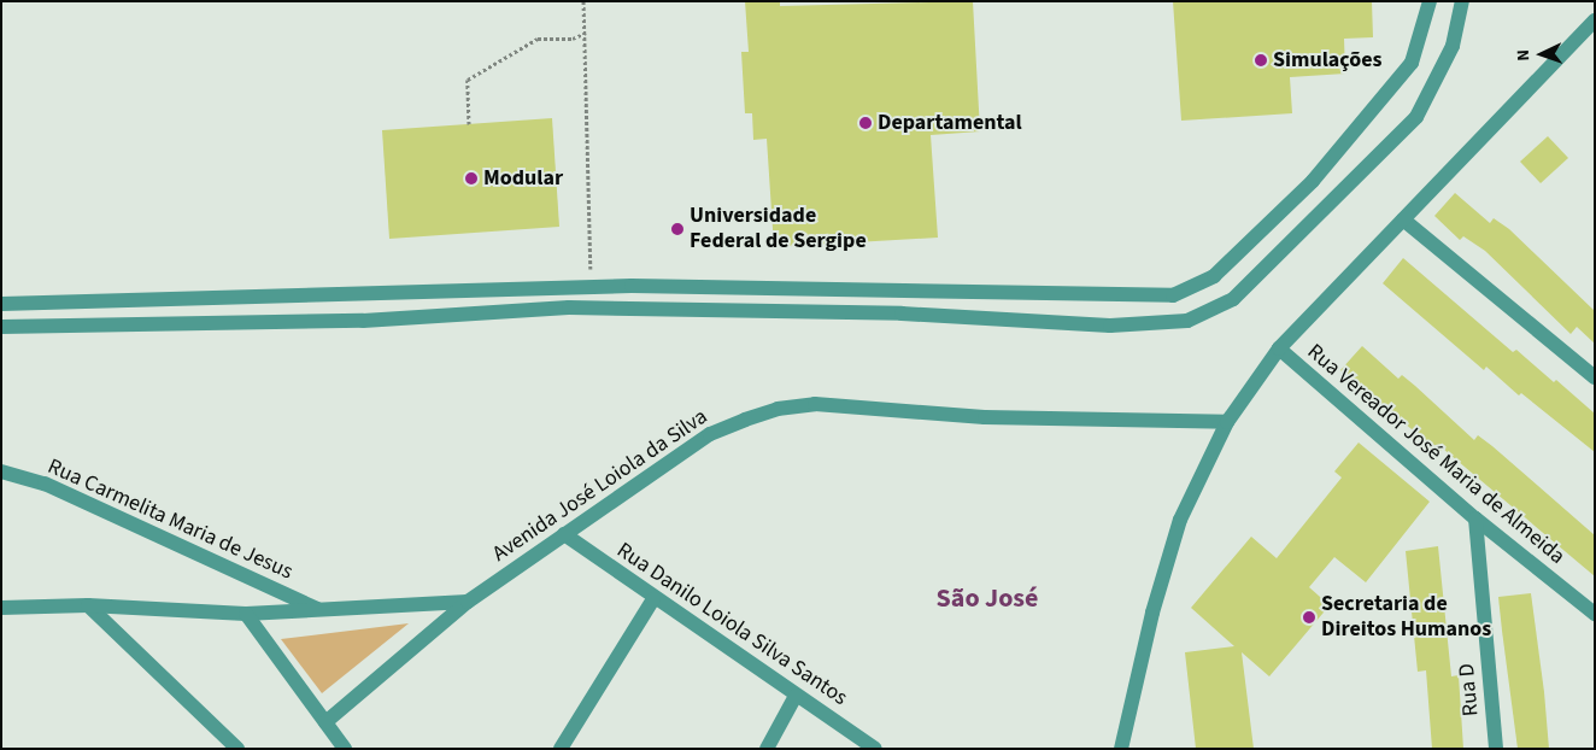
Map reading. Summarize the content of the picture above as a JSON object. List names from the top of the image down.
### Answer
{
  "streets": {
    "street": [
      "Rua Vereador José Maria de Almeida",
      "Avenida José Loiola da Silva",
      "Rua Carmelita Maria de Jesus",
      "Rua Danilo Loiola Silva Santos",
      "Rua D"
    ]
  },
  "crossings": [
    ["Rua Vereador José Maria de Almeida", "Rua D"],
    ["Avenida José Loiola da Silva", "Rua Danilo Loiola Silva Santos"]
  ],
  "districts": ["São José"],
  "places": [
    "Simulações",
    "Departamental",
    "Modular",
    "Universidade Federal de Sergipe",
    "Secretaria de Direitos Humanos"
  ],
  "north": "left"
}
